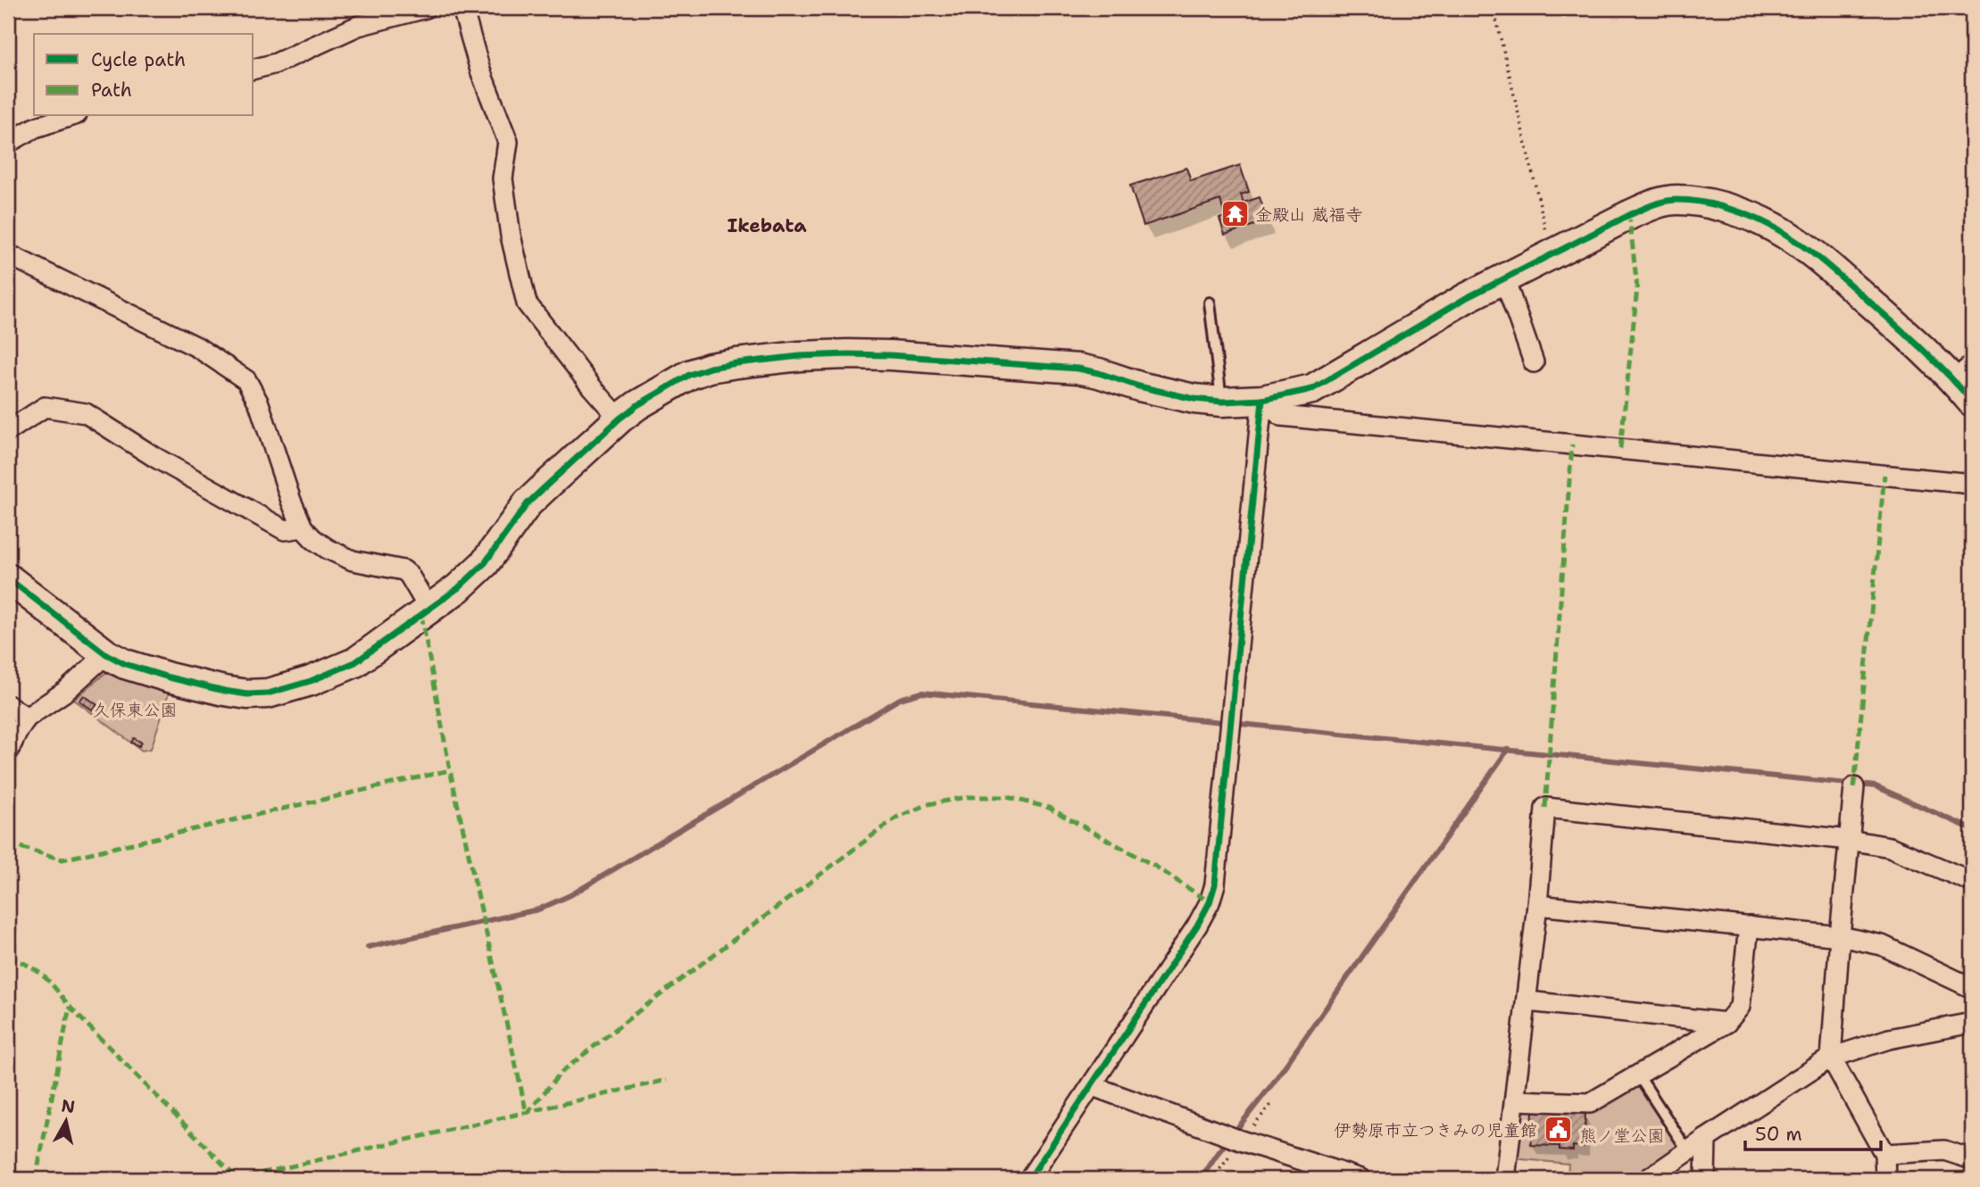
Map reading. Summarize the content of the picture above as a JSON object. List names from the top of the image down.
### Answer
{
  "districts": ["Ikebata"],
  "parks": ["久保東公園", "熊ノ堂公園"],
  "places": {
    "temple": ["金殿山 蔵福寺"],
    "public building": ["伊勢原市立つきみの児童館"]
  },
  "legend": ["Cycle path", "Path"],
  "scale_bar": "50 m",
  "north": "top"
}
